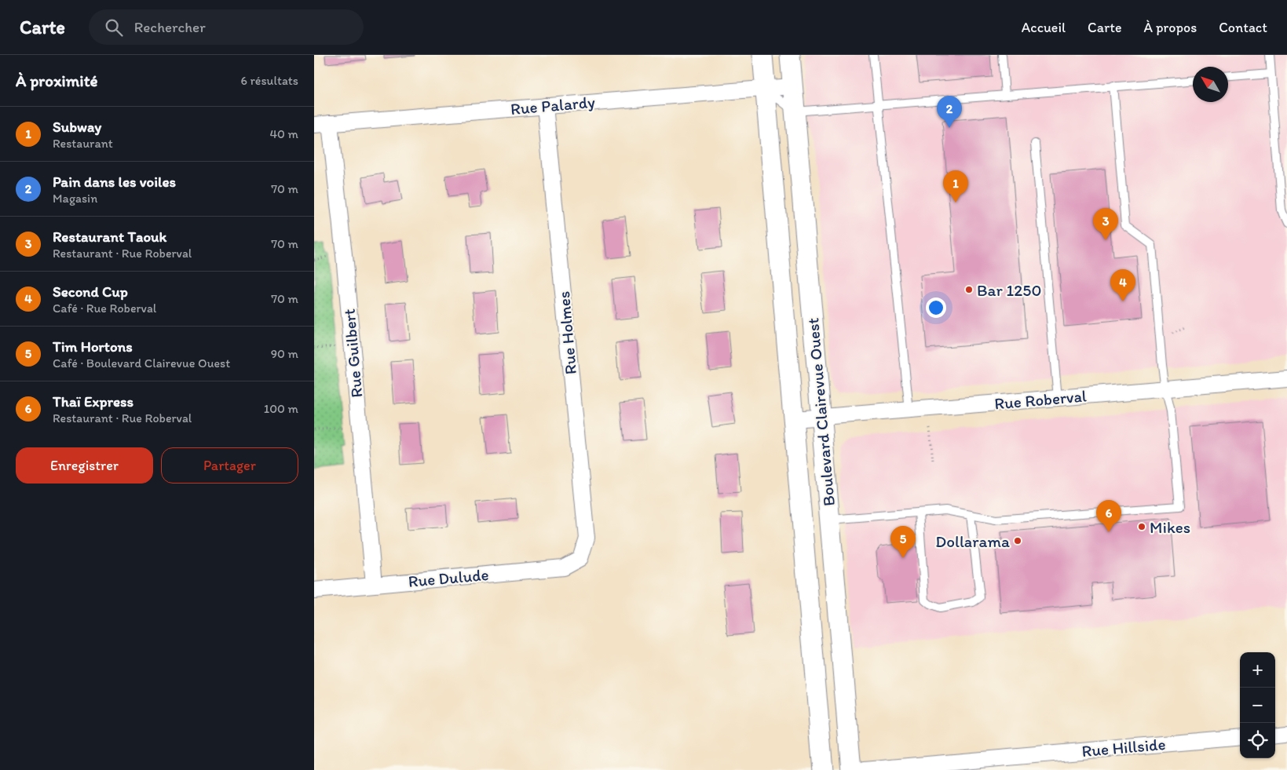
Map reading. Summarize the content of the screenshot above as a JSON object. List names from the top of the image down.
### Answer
{
  "streets": {
    "street": [
      "Rue Palardy",
      "Rue Holmes",
      "Rue Guilbert",
      "Rue Roberval",
      "Boulevard Clairevue Ouest",
      "Rue Dulude",
      "Rue Hillside"
    ]
  },
  "crossings": [
    ["Rue Palardy", "Rue Holmes"],
    ["Rue Palardy", "Rue Guilbert"],
    ["Rue Palardy", "Boulevard Clairevue Ouest"],
    ["Rue Holmes", "Rue Dulude"],
    ["Rue Guilbert", "Rue Dulude"],
    ["Rue Roberval", "Boulevard Clairevue Ouest"]
  ],
  "places": ["Bar 1250", "Mikes", "Dollarama"],
  "north": "top left",
  "page": {
    "header": "Carte",
    "search": "Rechercher",
    "nav": [
      "Accueil",
      "Carte",
      "À propos",
      "Contact"
    ],
    "heading": ["À proximité", "6 résultats"],
    "pins": [
      "2",
      "1",
      "3",
      "4",
      "6",
      "5"
    ],
    "list": [
      {
        "mark": "1",
        "name": "Subway",
        "note": "Restaurant",
        "value": "40 m"
      },
      {
        "mark": "2",
        "name": "Pain dans les voiles",
        "note": "Magasin",
        "value": "70 m"
      },
      {
        "mark": "3",
        "name": "Restaurant Taouk",
        "note": "Restaurant · Rue Roberval",
        "value": "70 m"
      },
      {
        "mark": "4",
        "name": "Second Cup",
        "note": "Café · Rue Roberval",
        "value": "70 m"
      },
      {
        "mark": "5",
        "name": "Tim Hortons",
        "note": "Café · Boulevard Clairevue Ouest",
        "value": "90 m"
      },
      {
        "mark": "6",
        "name": "Thaï Express",
        "note": "Restaurant · Rue Roberval",
        "value": "100 m"
      }
    ],
    "buttons": ["Enregistrer", "Partager"],
    "map_buttons": ["+", "−"]
  }
}
